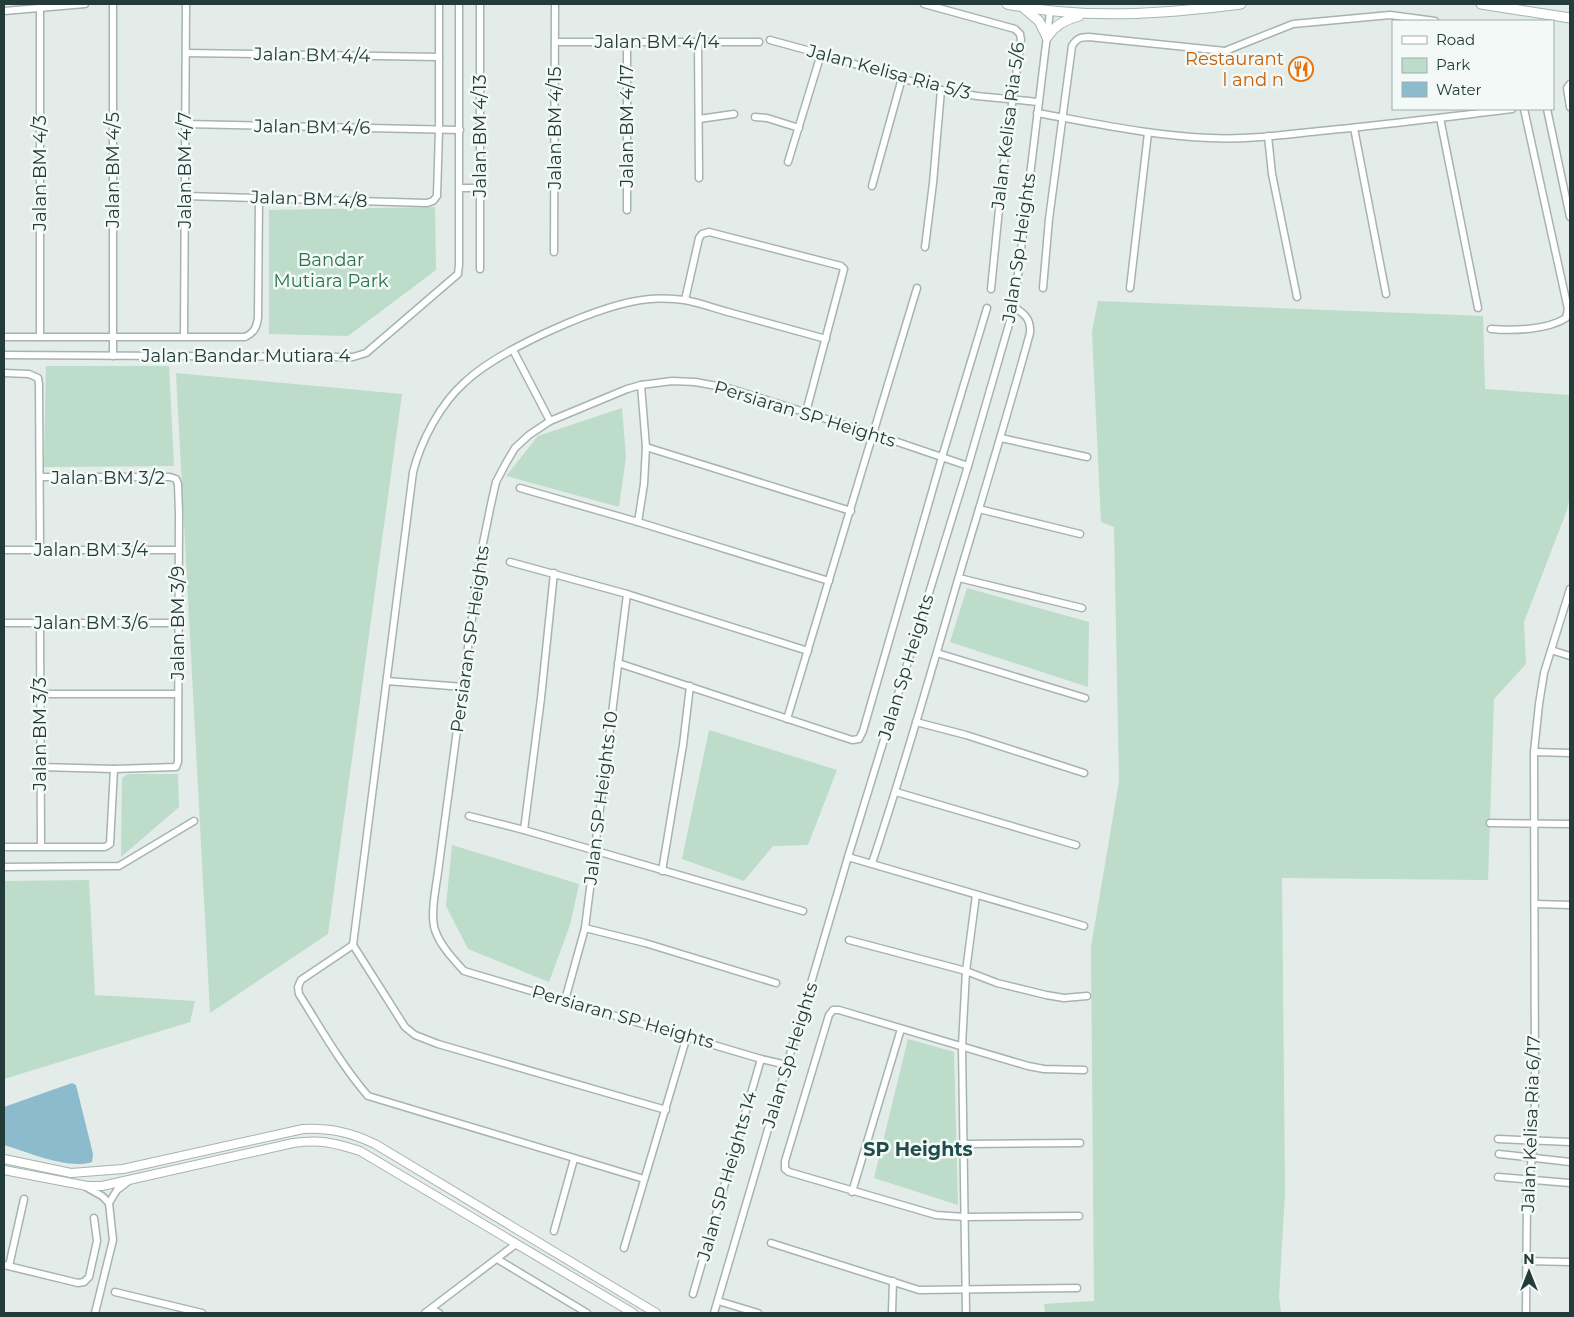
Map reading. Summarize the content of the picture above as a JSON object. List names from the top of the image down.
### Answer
{
  "streets": {
    "street": [
      "Jalan BM 4/14",
      "Jalan BM 4/4",
      "Jalan Kelisa Ria 5/3",
      "Jalan BM 4/17",
      "Jalan Kelisa Ria 5/6",
      "Jalan BM 4/6",
      "Jalan BM 4/15",
      "Jalan BM 4/13",
      "Jalan BM 4/5",
      "Jalan BM 4/7",
      "Jalan BM 4/3",
      "Jalan BM 4/8",
      "Jalan Sp Heights",
      "Jalan Bandar Mutiara 4",
      "Persiaran SP Heights",
      "Jalan BM 3/2",
      "Jalan BM 3/4",
      "Jalan BM 3/6",
      "Jalan BM 3/9",
      "Jalan BM 3/3",
      "Jalan SP Heights 10",
      "Jalan Kelisa Ria 6/17",
      "Jalan SP Heights 14"
    ]
  },
  "crossings": [
    ["Jalan BM 4/14", "Jalan BM 4/17"],
    ["Jalan BM 4/14", "Jalan BM 4/15"],
    ["Jalan BM 4/4", "Jalan BM 4/7"],
    ["Jalan Kelisa Ria 5/3", "Jalan Kelisa Ria 5/6"],
    ["Jalan Kelisa Ria 5/3", "Jalan Sp Heights"],
    ["Jalan BM 4/6", "Jalan BM 4/7"],
    ["Jalan BM 4/6", "Jalan BM 4/8"],
    ["Jalan BM 4/6", "Jalan Bandar Mutiara 4"],
    ["Jalan BM 4/5", "Jalan Bandar Mutiara 4"],
    ["Jalan BM 4/7", "Jalan BM 4/8"],
    ["Jalan Sp Heights", "Persiaran SP Heights"],
    ["Persiaran SP Heights", "Jalan SP Heights 10"],
    ["Persiaran SP Heights", "Jalan SP Heights 14"],
    ["Jalan BM 3/2", "Jalan BM 3/9"],
    ["Jalan BM 3/4", "Jalan BM 3/9"],
    ["Jalan BM 3/6", "Jalan BM 3/9"],
    ["Jalan BM 3/6", "Jalan BM 3/3"]
  ],
  "districts": ["SP Heights"],
  "parks": ["Bandar Mutiara Park"],
  "places": {
    "restaurant": ["Restaurant l and n"]
  },
  "legend": ["Road", "Park", "Water"],
  "north": "top"
}
